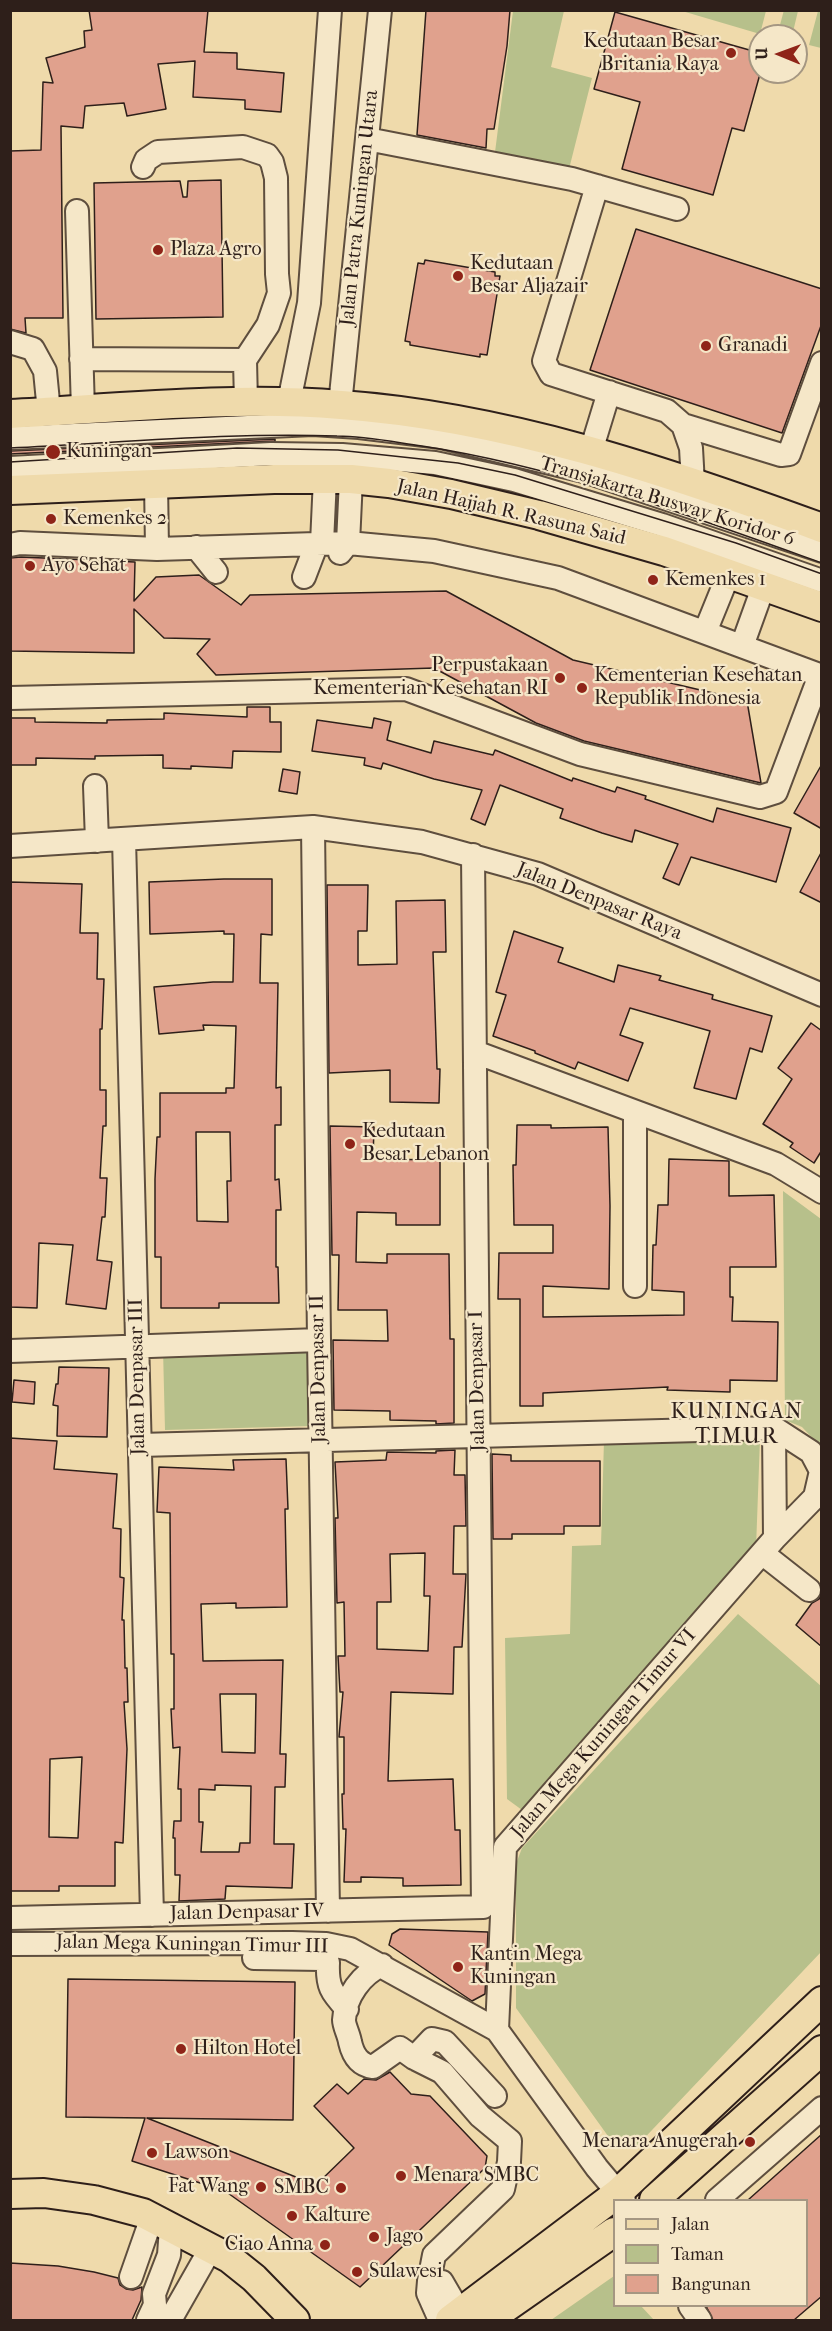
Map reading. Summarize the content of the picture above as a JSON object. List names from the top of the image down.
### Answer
{
  "streets": {
    "main road": ["Jalan Hajjah R. Rasuna Said"],
    "street": [
      "Jalan Patra Kuningan Utara",
      "Transjakarta Busway Koridor 6",
      "Jalan Denpasar Raya",
      "Jalan Denpasar II",
      "Jalan Denpasar III",
      "Jalan Denpasar I",
      "Jalan Mega Kuningan Timur VI",
      "Jalan Denpasar IV",
      "Jalan Mega Kuningan Timur III"
    ]
  },
  "crossings": [
    ["Jalan Denpasar Raya", "Jalan Denpasar II"],
    ["Jalan Denpasar Raya", "Jalan Denpasar III"],
    ["Jalan Denpasar Raya", "Jalan Denpasar I"],
    ["Jalan Denpasar II", "Jalan Denpasar IV"],
    ["Jalan Denpasar III", "Jalan Denpasar IV"],
    ["Jalan Denpasar I", "Jalan Denpasar IV"],
    ["Jalan Mega Kuningan Timur VI", "Jalan Mega Kuningan Timur III"]
  ],
  "districts": ["KUNINGAN TIMUR"],
  "places": [
    "Kedutaan Besar Britania Raya",
    "Plaza Agro",
    "Kedutaan Besar Aljazair",
    "Granadi",
    "Kuningan",
    "Kemenkes 2",
    "Ayo Sehat",
    "Kemenkes 1",
    "Perpustakaan Kementerian Kesehatan RI",
    "Kementerian Kesehatan Republik Indonesia",
    "Kedutaan Besar Lebanon",
    "Kantin Mega Kuningan",
    "Hilton Hotel",
    "Menara Anugerah",
    "Lawson",
    "Menara SMBC",
    "Fat Wang",
    "SMBC",
    "Kalture",
    "Jago",
    "Ciao Anna",
    "Sulawesi"
  ],
  "legend": ["Jalan", "Taman", "Bangunan"],
  "north": "left"
}
